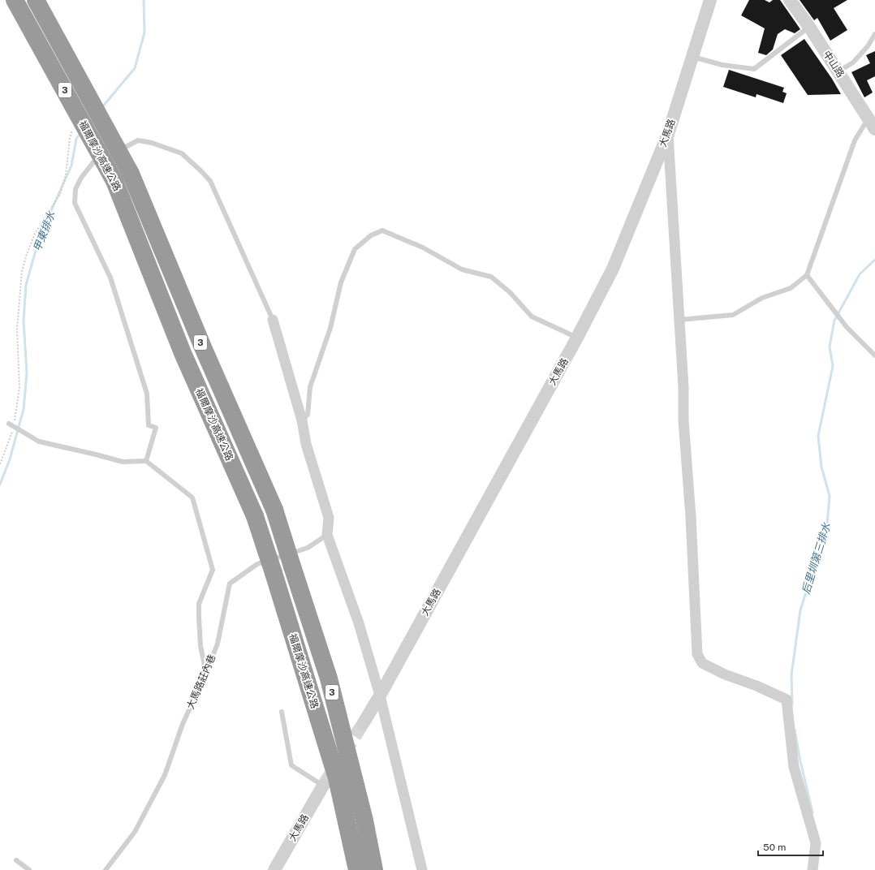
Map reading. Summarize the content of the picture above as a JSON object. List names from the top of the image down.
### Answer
{
  "streets": {
    "highway": ["3", "福爾摩沙高速公路"],
    "street": ["中山路", "大馬路"],
    "lane": ["大馬路莊內巷"]
  },
  "crossings": [
    ["大馬路", "福爾摩沙高速公路"]
  ],
  "water": ["甲東排水", "后里圳第三排水"],
  "scale_bar": "50 m"
}
